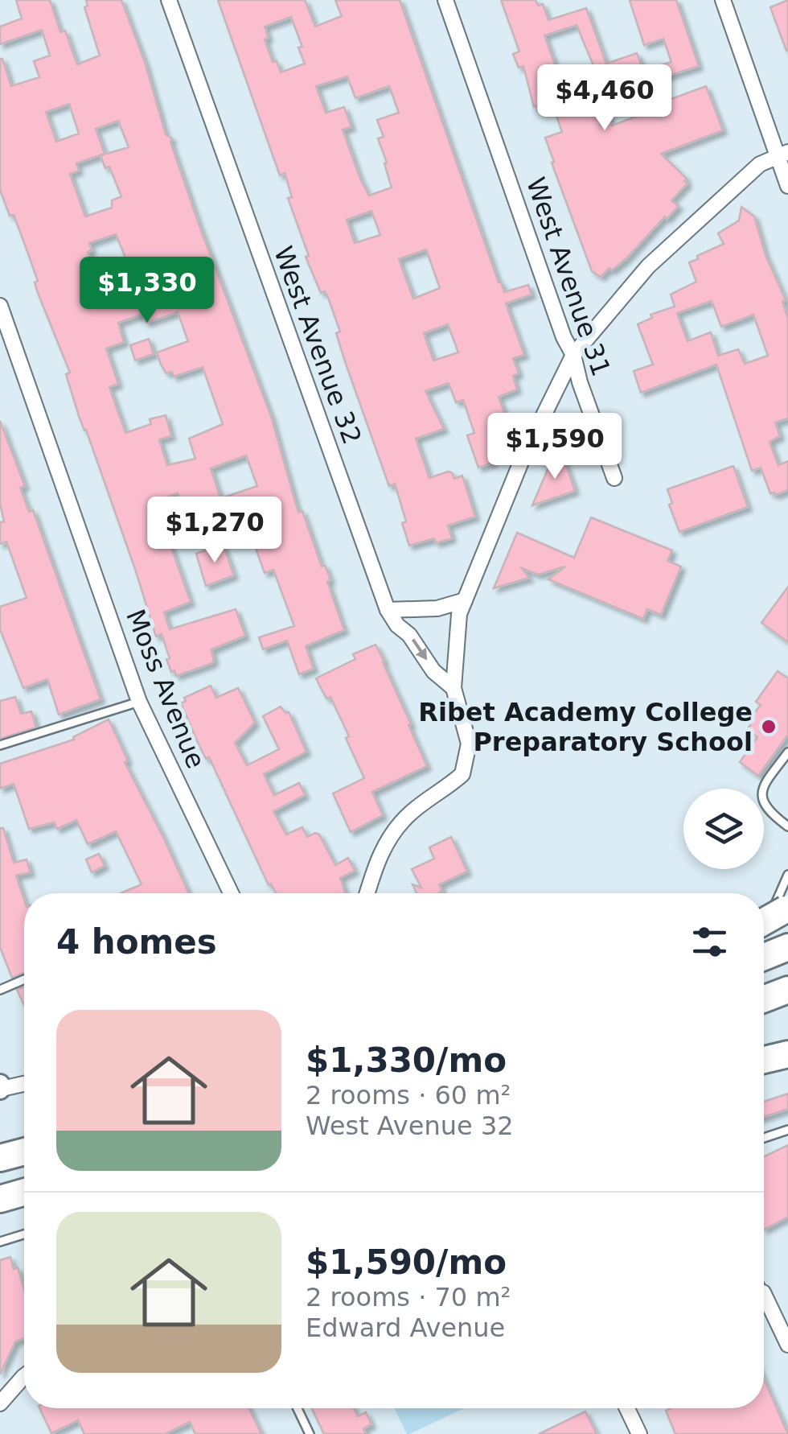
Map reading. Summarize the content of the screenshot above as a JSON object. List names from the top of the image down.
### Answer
{
  "streets": {
    "street": ["West Avenue 31", "West Avenue 32", "Moss Avenue"]
  },
  "places": ["Ribet Academy College Preparatory School"],
  "page": {
    "price": [
      "$4,460",
      "$1,330",
      "$1,590",
      "$1,270"
    ],
    "heading": "4 homes",
    "list": [
      {
        "name": "$1,330/mo",
        "note": "2 rooms · 60 m² · West Avenue 32"
      },
      {
        "name": "$1,590/mo",
        "note": "2 rooms · 70 m² · Edward Avenue"
      }
    ]
  }
}
